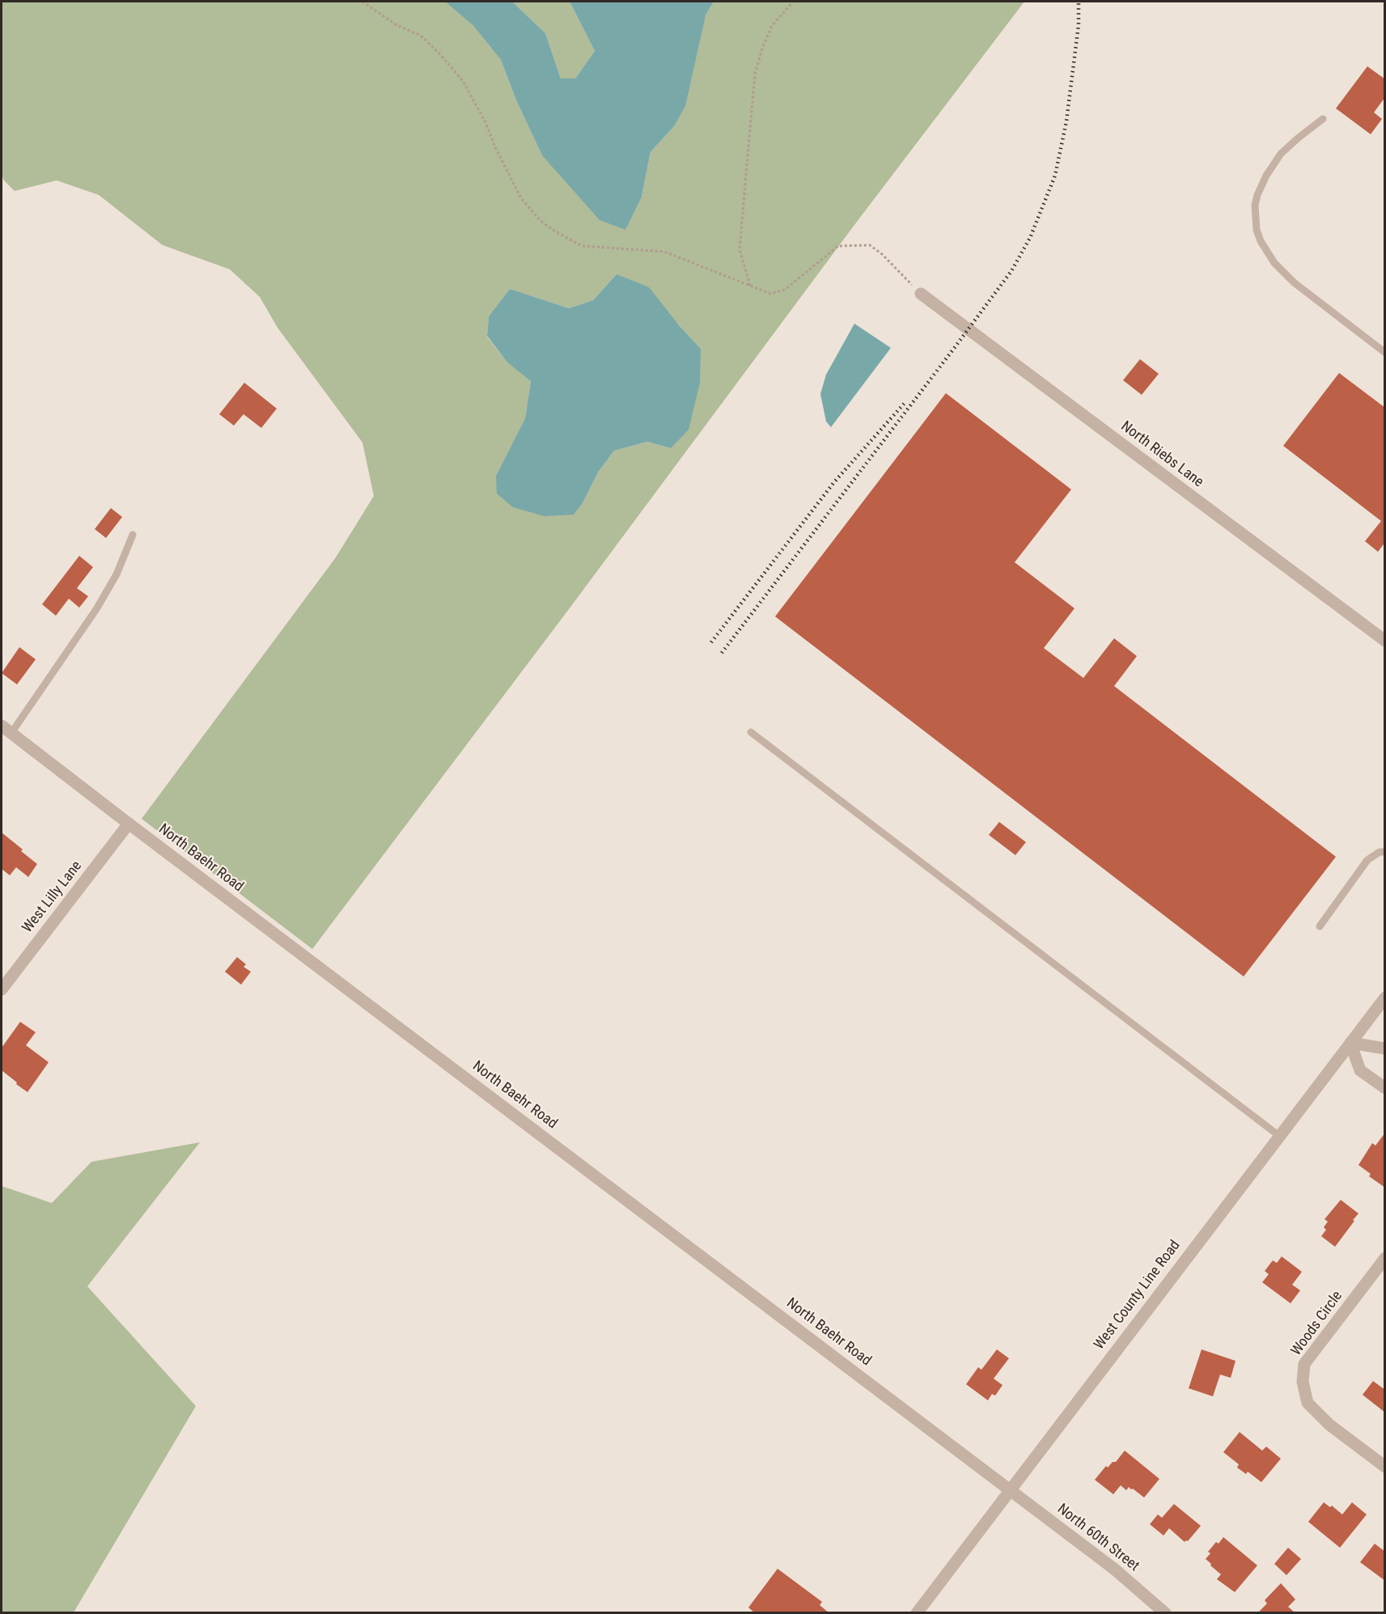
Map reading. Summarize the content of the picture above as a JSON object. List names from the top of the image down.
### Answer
{
  "streets": {
    "street": [
      "North Riebs Lane",
      "North Baehr Road",
      "West Lilly Lane",
      "West County Line Road",
      "Woods Circle",
      "North 60th Street"
    ]
  },
  "crossings": [
    ["North Baehr Road", "West Lilly Lane"],
    ["North Baehr Road", "West County Line Road"],
    ["North Baehr Road", "North 60th Street"],
    ["West County Line Road", "North 60th Street"]
  ]
}
